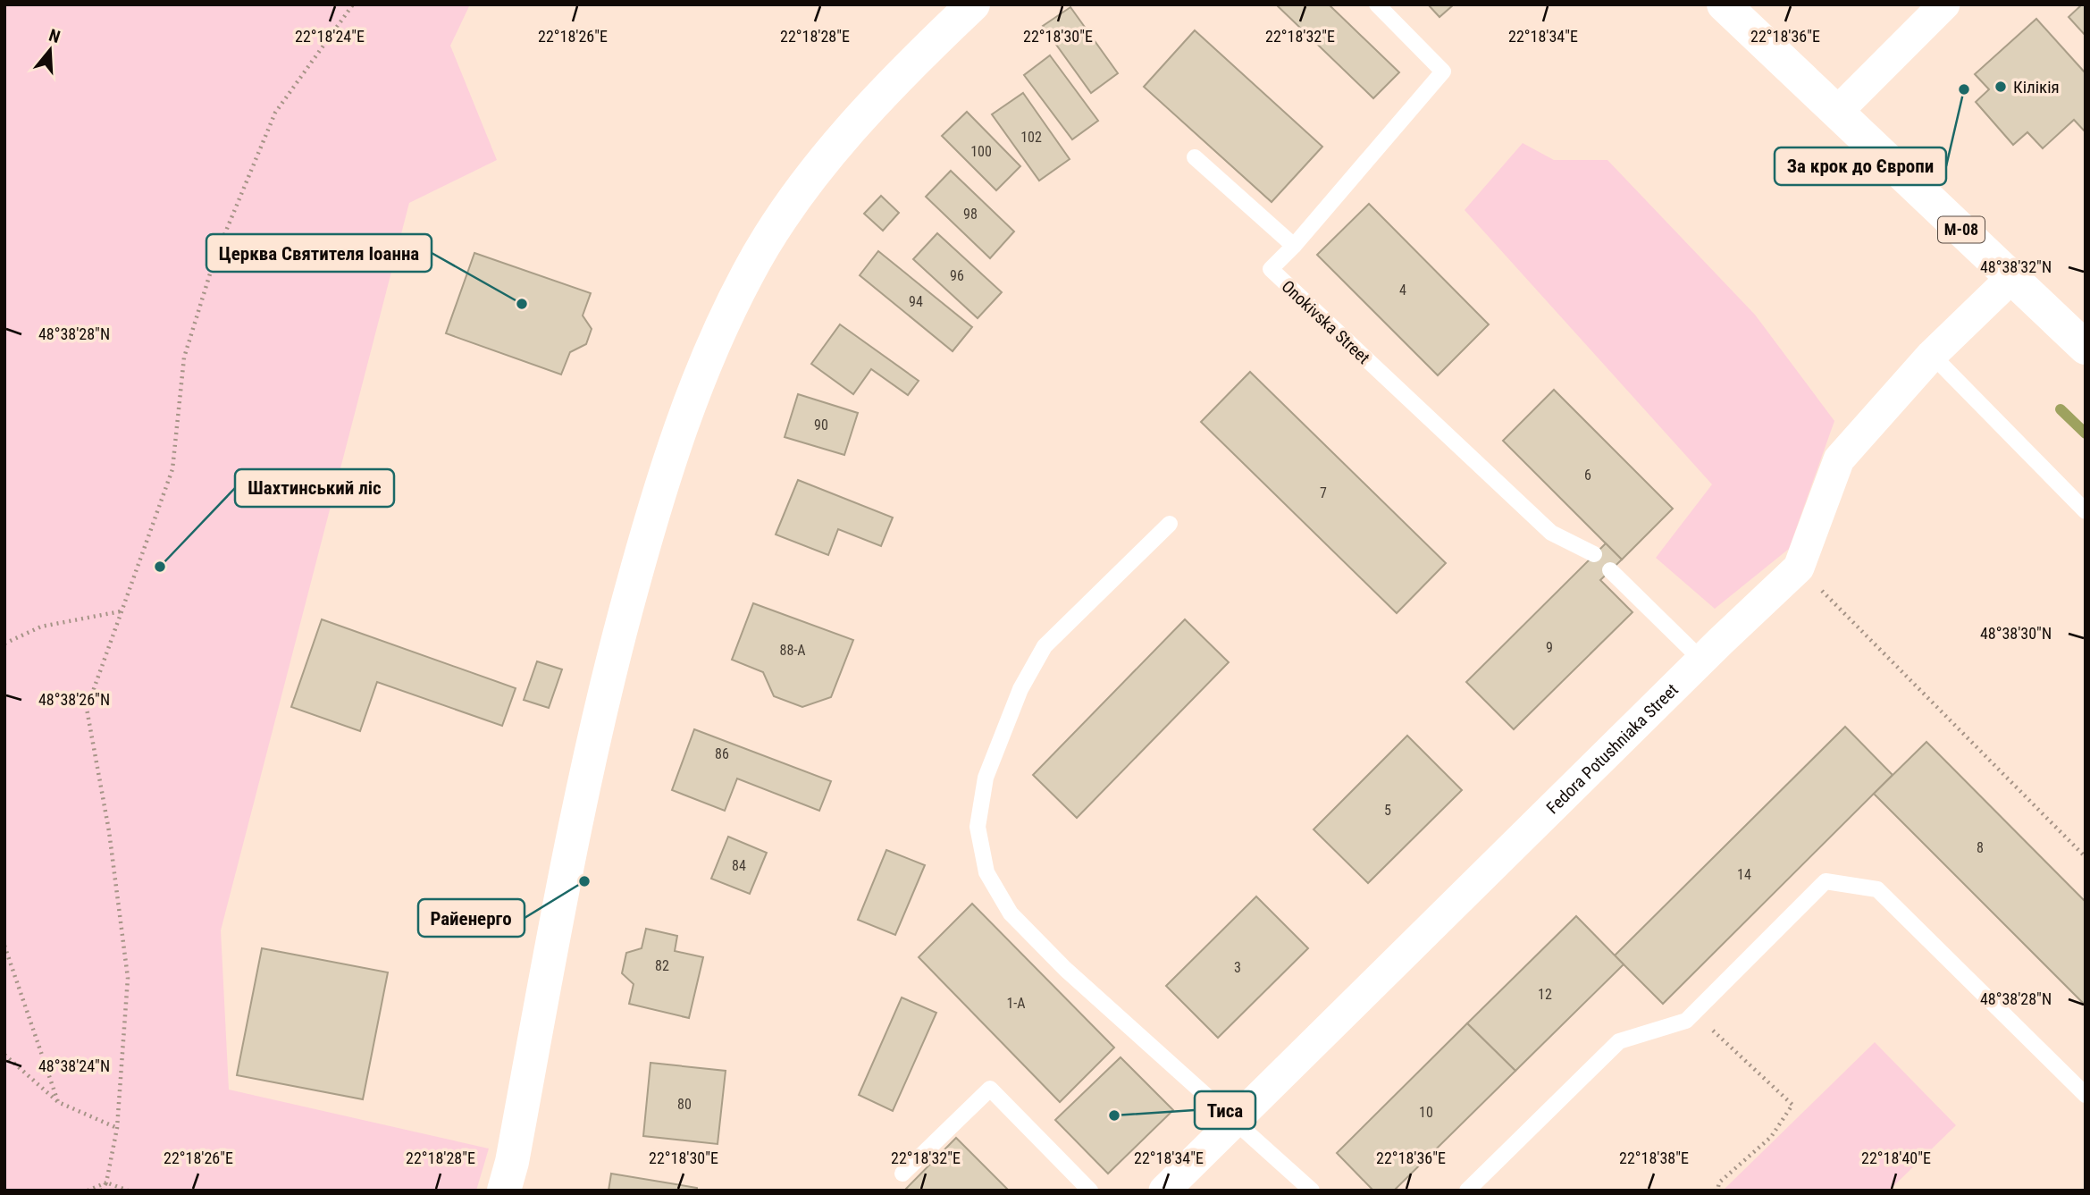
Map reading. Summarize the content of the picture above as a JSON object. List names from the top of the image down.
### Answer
{
  "streets": {
    "main road": ["М-08"],
    "street": ["Fedora Potushniaka Street"],
    "lane": ["Onokivska Street"]
  },
  "crossings": [
    ["М-08", "Fedora Potushniaka Street"]
  ],
  "places": [
    "Кілікія",
    "За крок до Європи",
    "Церква Святителя Іоанна",
    "Шахтинський ліс",
    "Райенерго",
    "Тиса"
  ],
  "house_numbers": [
    "102",
    "100",
    "98",
    "96",
    "4",
    "94",
    "90",
    "6",
    "7",
    "9",
    "88-А",
    "86",
    "5",
    "8",
    "84",
    "14",
    "82",
    "3",
    "12",
    "1-А",
    "80",
    "10"
  ],
  "north": "top",
  "coordinates": [
    "22°18'24\"E",
    "22°18'26\"E",
    "22°18'28\"E",
    "22°18'30\"E",
    "22°18'32\"E",
    "22°18'34\"E",
    "22°18'36\"E",
    "48°38'32\"N",
    "48°38'28\"N",
    "48°38'30\"N",
    "48°38'26\"N",
    "48°38'24\"N",
    "22°18'38\"E",
    "22°18'40\"E"
  ]
}
